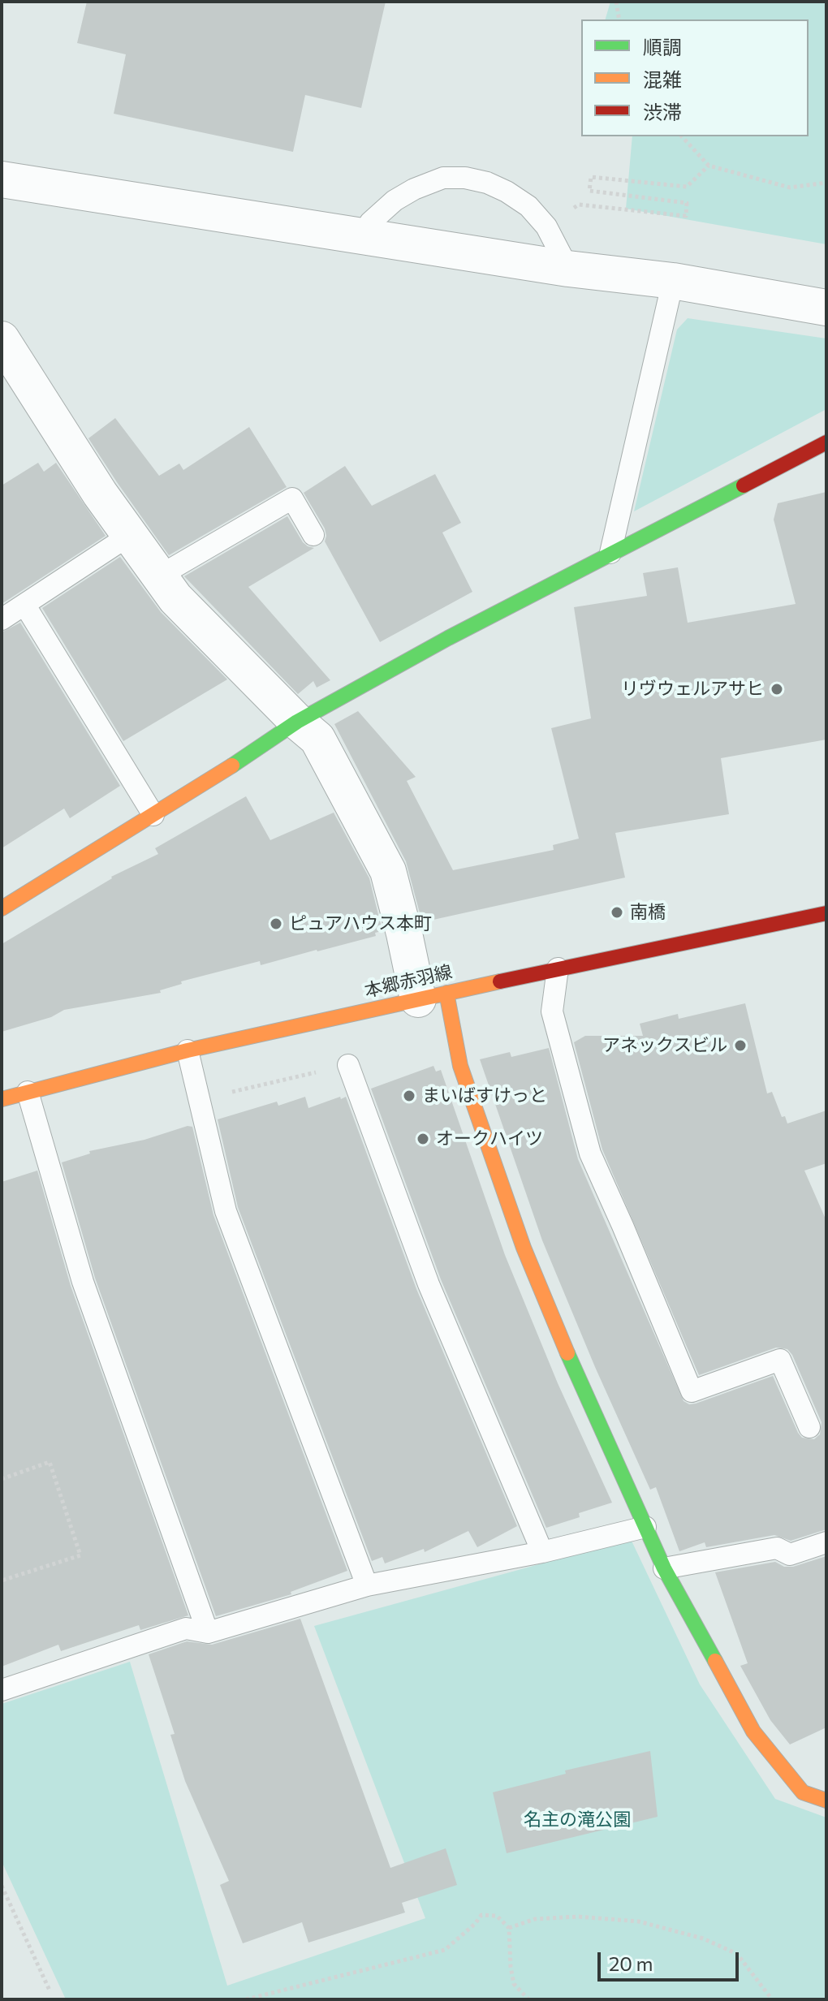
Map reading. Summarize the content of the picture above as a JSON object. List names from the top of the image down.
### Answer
{
  "streets": {
    "street": ["本郷赤羽線"]
  },
  "parks": ["名主の滝公園"],
  "places": [
    "リヴウェルアサヒ",
    "南橋",
    "ピュアハウス本町",
    "アネックスビル",
    "まいばすけっと",
    "オークハイツ"
  ],
  "legend": ["順調", "混雑", "渋滞"],
  "scale_bar": "20 m"
}
